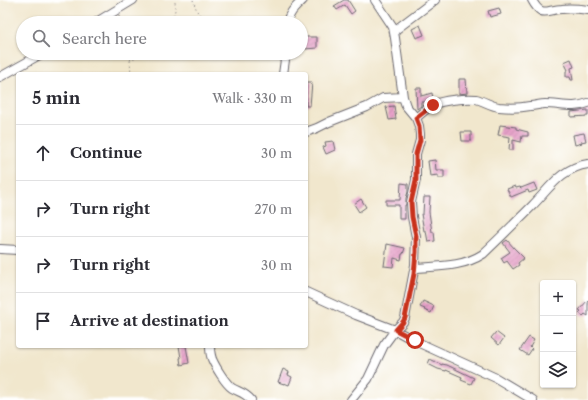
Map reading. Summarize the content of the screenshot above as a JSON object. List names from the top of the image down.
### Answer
{
  "page": {
    "search": "Search here",
    "heading": ["5 min", "Walk · 330 m"],
    "list": [
      ["Continue", "30 m"],
      ["Turn right", "270 m"],
      ["Turn right", "30 m"],
      "Arrive at destination"
    ],
    "map_buttons": ["+", "−"]
  }
}
